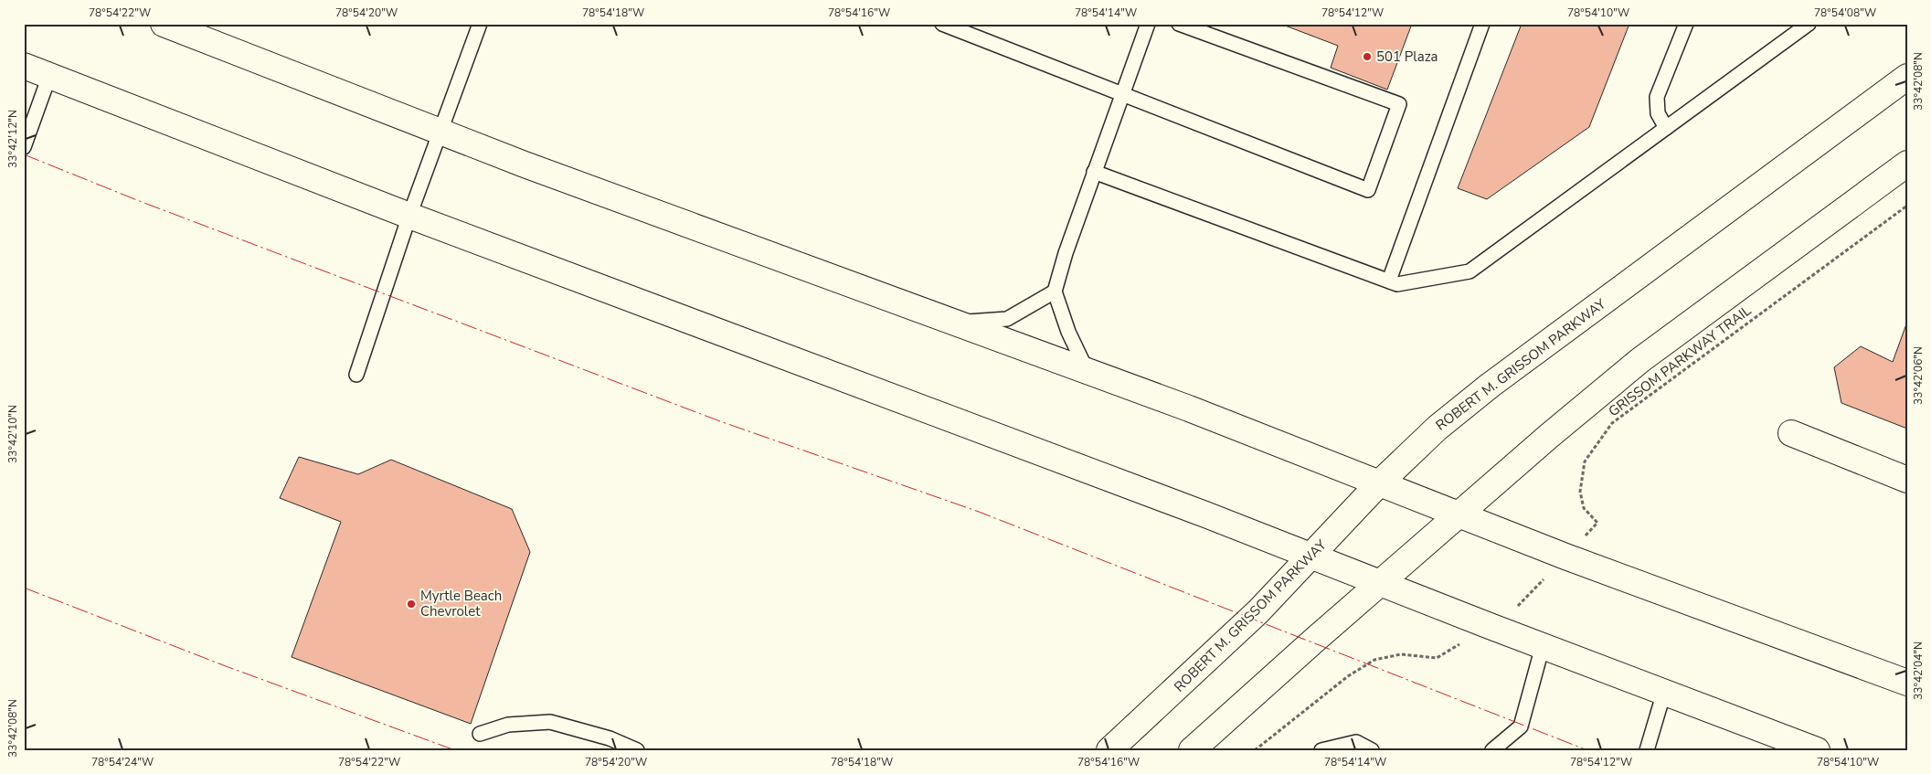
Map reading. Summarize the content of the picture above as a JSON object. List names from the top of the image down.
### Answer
{
  "streets": {
    "main road": ["ROBERT M. GRISSOM PARKWAY"],
    "path": ["GRISSOM PARKWAY TRAIL"]
  },
  "places": ["501 Plaza", "Myrtle Beach Chevrolet"],
  "coordinates": [
    "78°54'22\"W",
    "78°54'20\"W",
    "78°54'18\"W",
    "78°54'16\"W",
    "78°54'14\"W",
    "78°54'12\"W",
    "78°54'10\"W",
    "78°54'08\"W",
    "33°42'08\"N",
    "33°42'12\"N",
    "33°42'06\"N",
    "33°42'10\"N",
    "33°42'04\"N",
    "78°54'24\"W"
  ]
}
